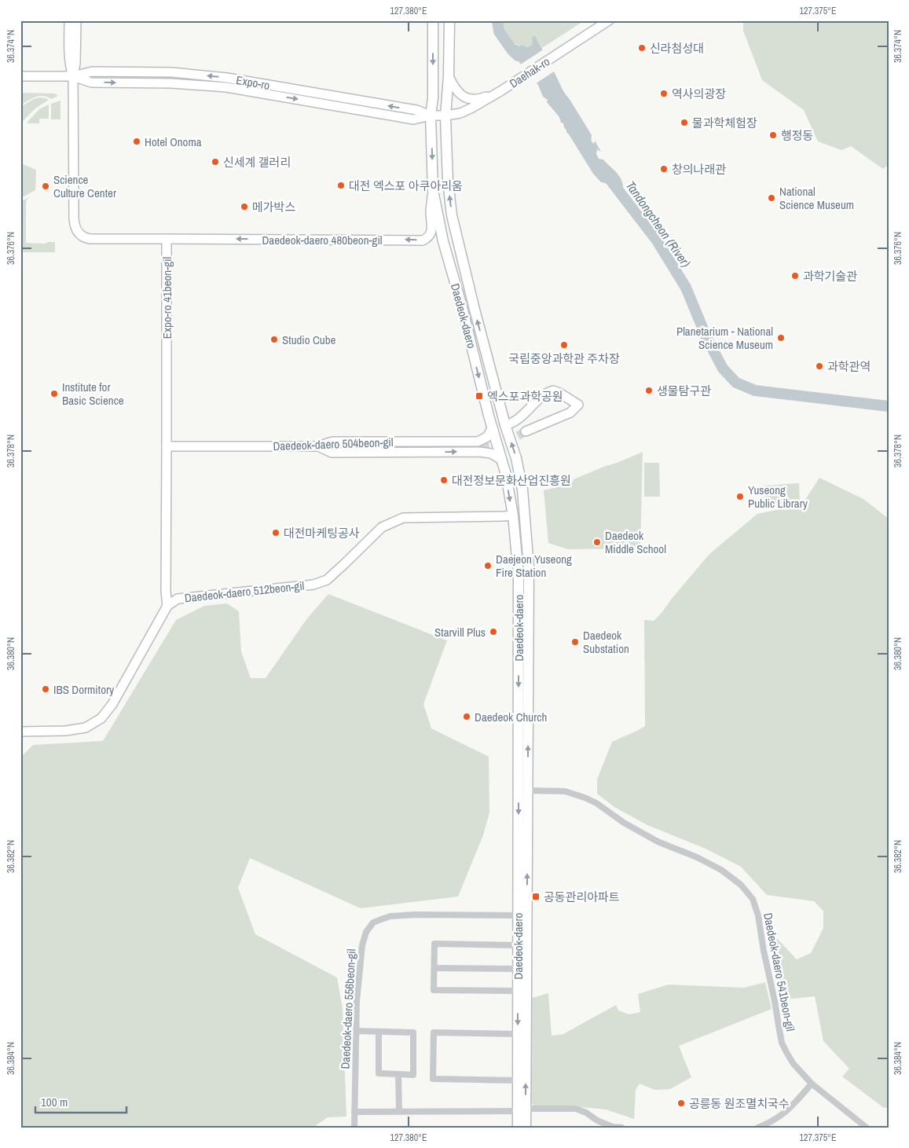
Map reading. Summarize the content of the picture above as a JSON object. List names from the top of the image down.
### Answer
{
  "streets": {
    "main road": ["Daedeok-daero"],
    "street": [
      "Daehak-ro",
      "Expo-ro",
      "Daedeok-daero 480beon-gil",
      "Expo-ro 41beon-gil",
      "Daedeok-daero 504beon-gil",
      "Daedeok-daero 512beon-gil",
      "Daedeok-daero 541beon-gil",
      "Daedeok-daero 556beon-gil"
    ]
  },
  "crossings": [
    ["Daehak-ro", "Expo-ro"],
    ["Daehak-ro", "Daedeok-daero"],
    ["Expo-ro", "Daedeok-daero"],
    ["Daedeok-daero 480beon-gil", "Expo-ro 41beon-gil"],
    ["Daedeok-daero 480beon-gil", "Daedeok-daero"],
    ["Expo-ro 41beon-gil", "Daedeok-daero 504beon-gil"],
    ["Expo-ro 41beon-gil", "Daedeok-daero 512beon-gil"],
    ["Daedeok-daero", "Daedeok-daero 512beon-gil"],
    ["Daedeok-daero", "Daedeok-daero 541beon-gil"],
    ["Daedeok-daero", "Daedeok-daero 556beon-gil"]
  ],
  "one_way": ["Daedeok-daero 480beon-gil"],
  "water": ["Tandongcheon (River)"],
  "places": {
    "other": [
      "신라첨성대",
      "역사의광장",
      "물과학체험장",
      "행정동",
      "Hotel Onoma",
      "신세계 갤러리",
      "창의나래관",
      "대전 엑스포 아쿠아리움",
      "Science Culture Center",
      "National Science Museum",
      "메가박스",
      "과학기술관",
      "Planetarium - National Science Museum",
      "Studio Cube",
      "국립중앙과학관 주차장",
      "과학관역",
      "생물탐구관",
      "Institute for Basic Science",
      "대전정보문화산업진흥원",
      "Yuseong Public Library",
      "대전마케팅공사",
      "Daedeok Middle School",
      "Daejeon Yuseong Fire Station",
      "Starvill Plus",
      "Daedeok Substation",
      "IBS Dormitory",
      "Daedeok Church",
      "공릉동 원조멸치국수"
    ],
    "transit": ["엑스포과학공원", "공동관리아파트"]
  },
  "scale_bar": "100 m",
  "coordinates": [
    "127.380°E",
    "127.375°E",
    "36.374°N",
    "36.376°N",
    "36.378°N",
    "36.380°N",
    "36.382°N",
    "36.384°N"
  ]
}
